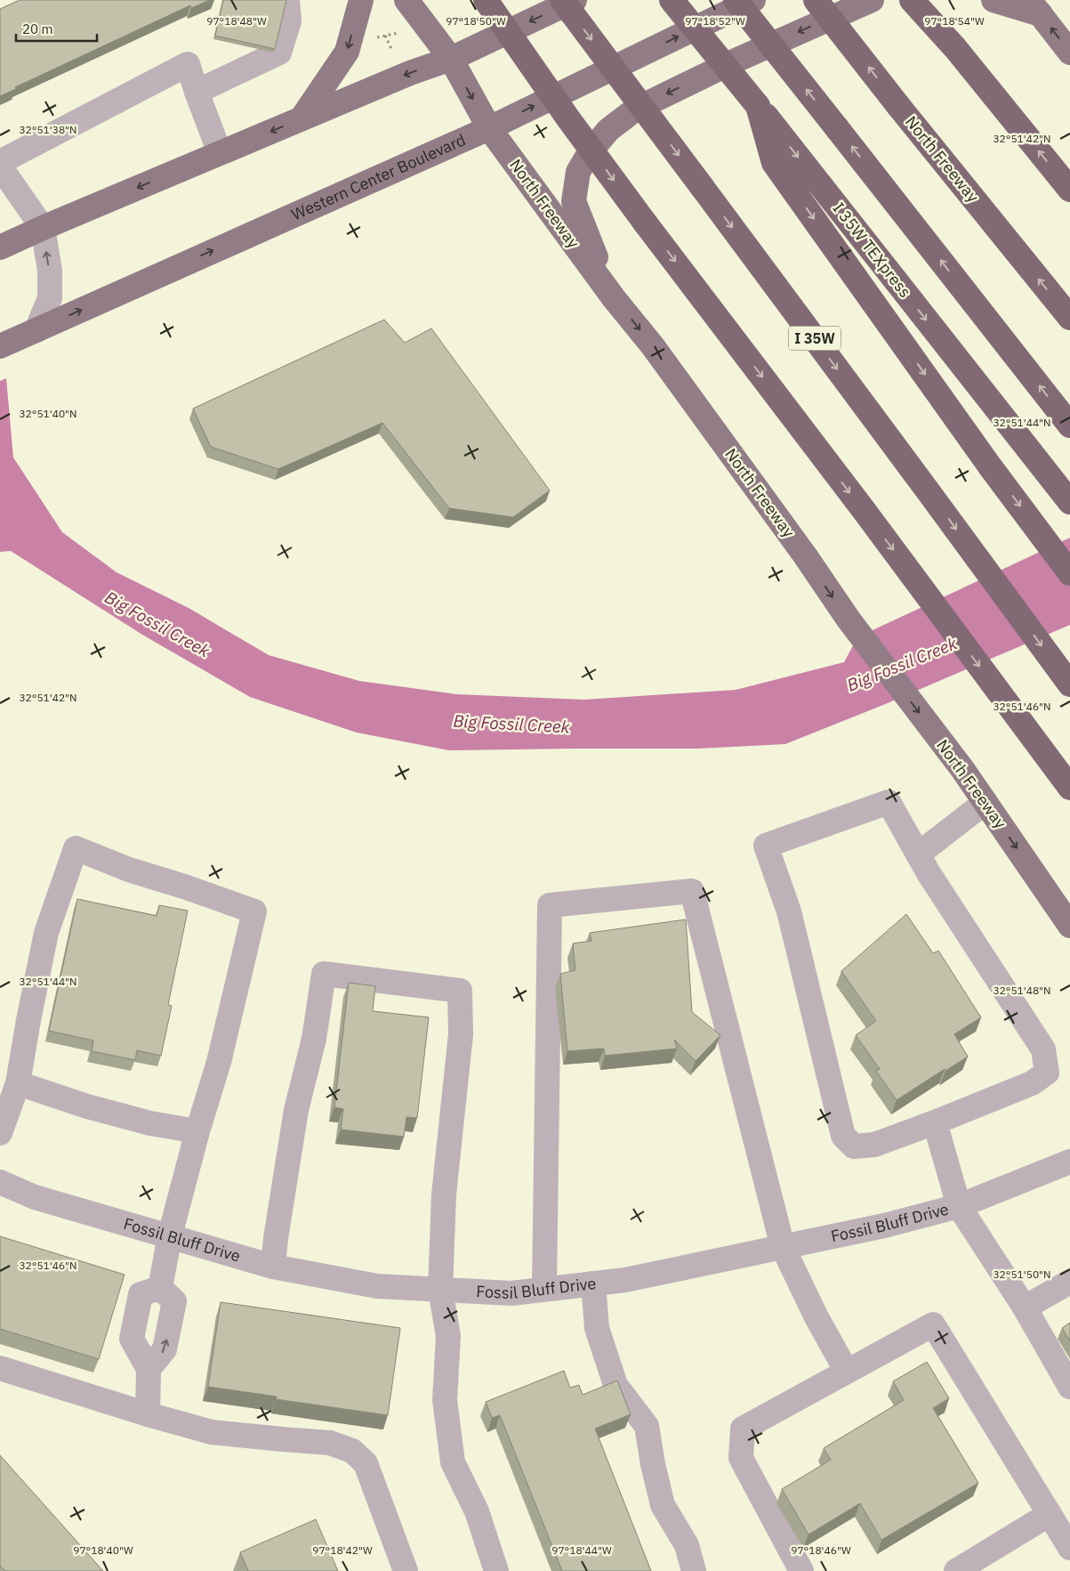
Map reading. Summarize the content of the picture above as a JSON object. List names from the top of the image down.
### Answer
{
  "streets": {
    "highway": ["North Freeway", "I 35W TEXpress", "I 35W"],
    "main road": ["Western Center Boulevard"],
    "street": ["Fossil Bluff Drive"]
  },
  "crossings": [
    ["North Freeway", "Western Center Boulevard"]
  ],
  "water": ["Big Fossil Creek"],
  "scale_bar": "20 m",
  "coordinates": [
    "97°18'48\"W",
    "97°18'50\"W",
    "97°18'52\"W",
    "97°18'54\"W",
    "32°51'38\"N",
    "32°51'42\"N",
    "32°51'40\"N",
    "32°51'44\"N",
    "32°51'46\"N",
    "32°51'48\"N",
    "32°51'50\"N",
    "97°18'40\"W",
    "97°18'42\"W",
    "97°18'44\"W",
    "97°18'46\"W"
  ]
}
